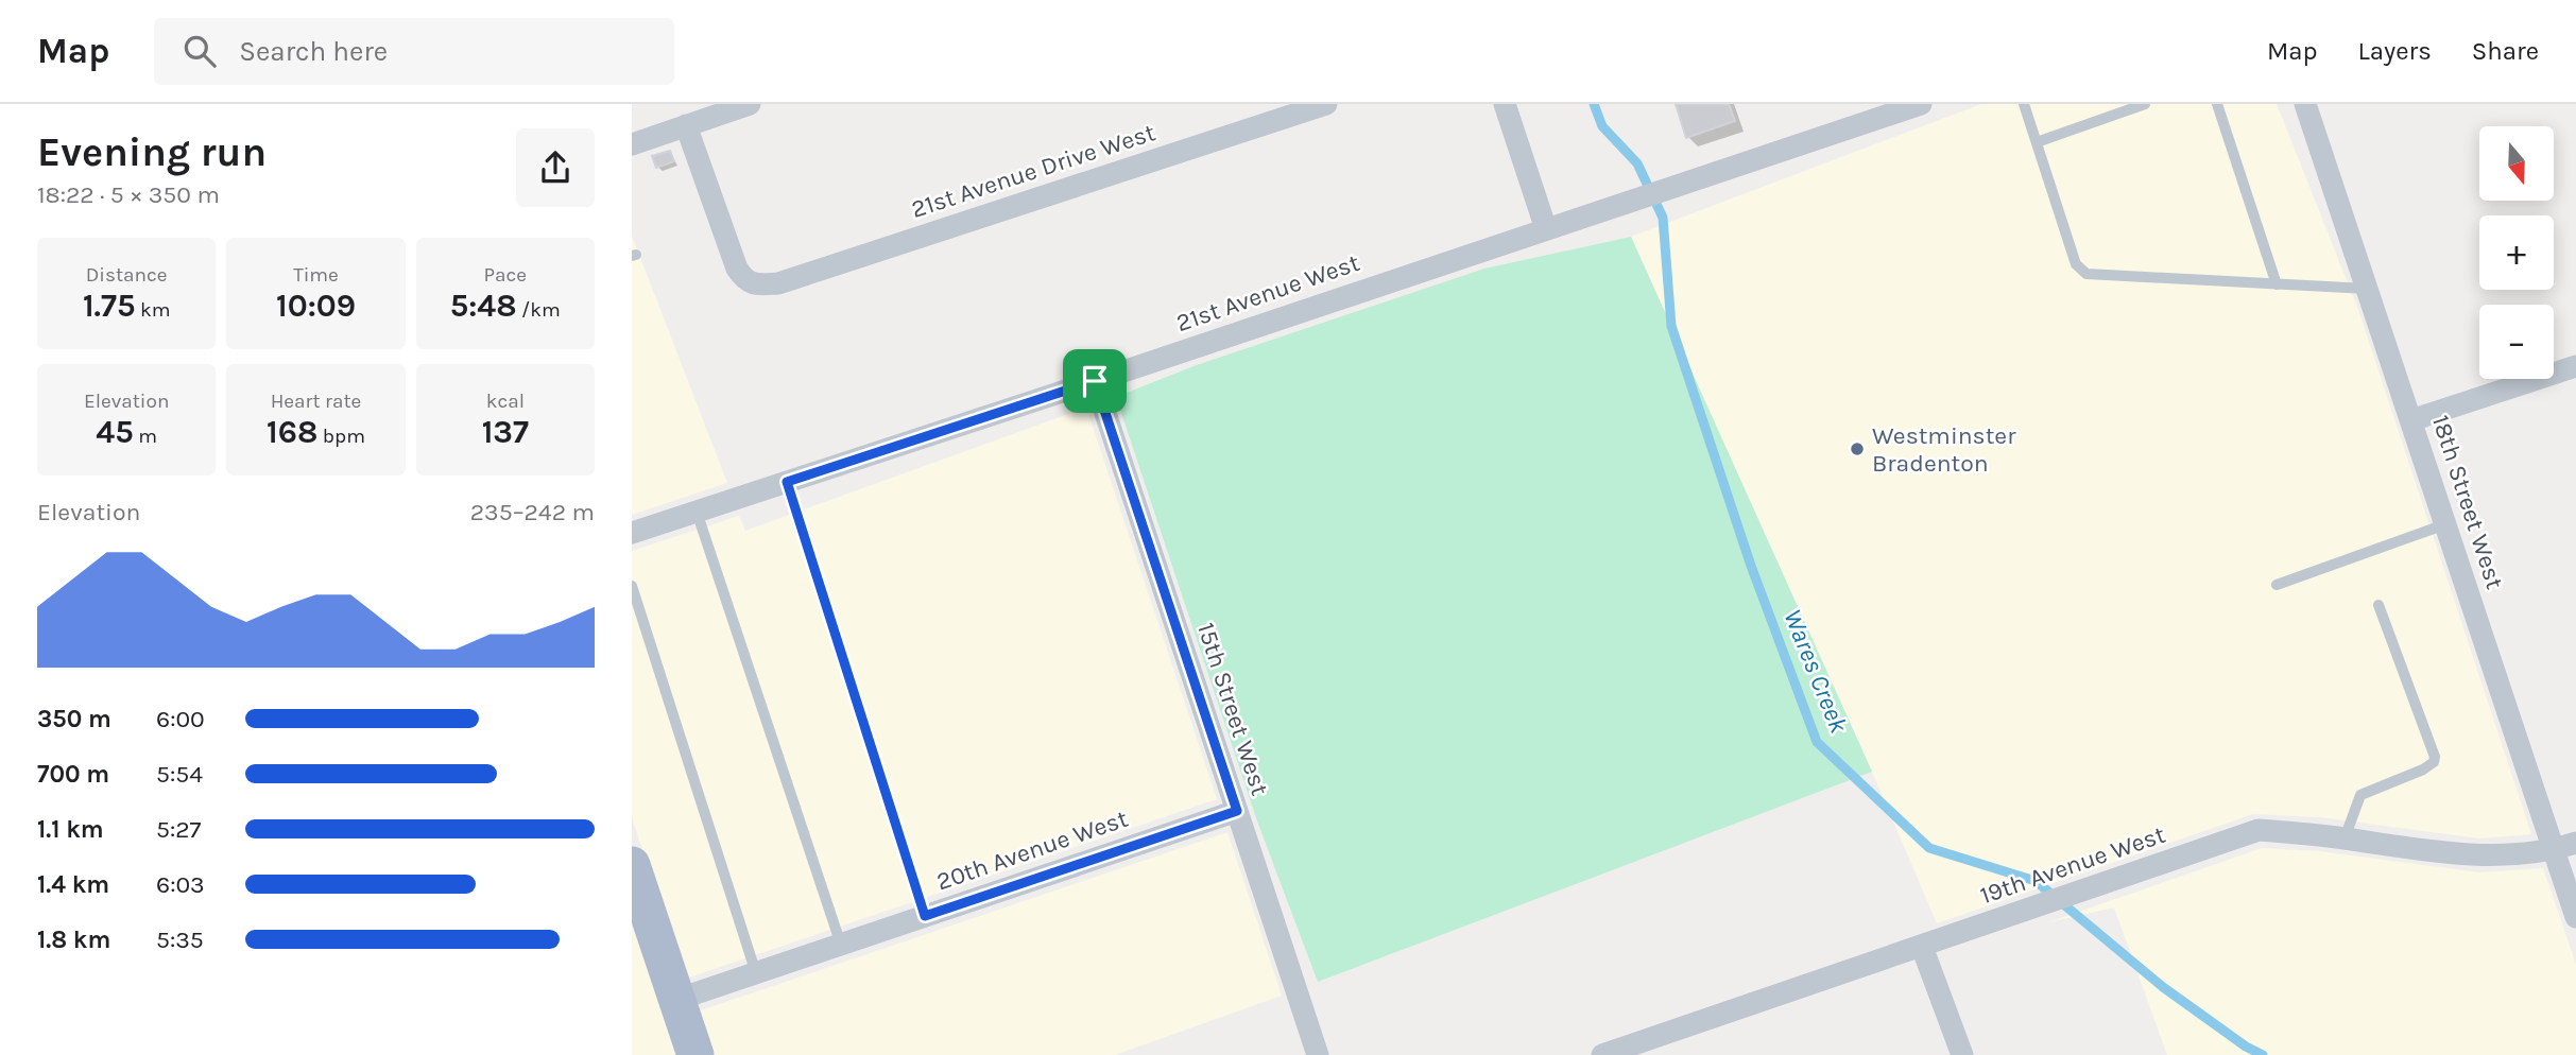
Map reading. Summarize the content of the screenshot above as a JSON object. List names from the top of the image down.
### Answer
{
  "streets": {
    "street": [
      "21st Avenue Drive West",
      "21st Avenue West",
      "18th Street West",
      "15th Street West",
      "20th Avenue West",
      "19th Avenue West"
    ]
  },
  "crossings": [
    ["21st Avenue West", "15th Street West"],
    ["18th Street West", "19th Avenue West"],
    ["15th Street West", "20th Avenue West"]
  ],
  "water": ["Wares Creek"],
  "places": ["Westminster Bradenton"],
  "north": "bottom",
  "page": {
    "header": "Map",
    "search": "Search here",
    "nav": ["Map", "Layers", "Share"],
    "heading": ["Evening run", "18:22 · 5 × 350 m"],
    "map_buttons": ["+", "−"],
    "stats": [
      ["Distance", "1.75 km"],
      ["Time", "10:09"],
      ["Pace", "5:48 /km"],
      ["Elevation", "45 m"],
      ["Heart rate", "168 bpm"],
      ["kcal", "137"]
    ],
    "chart": ["Elevation", "235–242 m"],
    "list": [
      {
        "name": "350 m",
        "note": "6:00"
      },
      {
        "name": "700 m",
        "note": "5:54"
      },
      {
        "name": "1.1 km",
        "note": "5:27"
      },
      {
        "name": "1.4 km",
        "note": "6:03"
      },
      {
        "name": "1.8 km",
        "note": "5:35"
      }
    ]
  }
}
